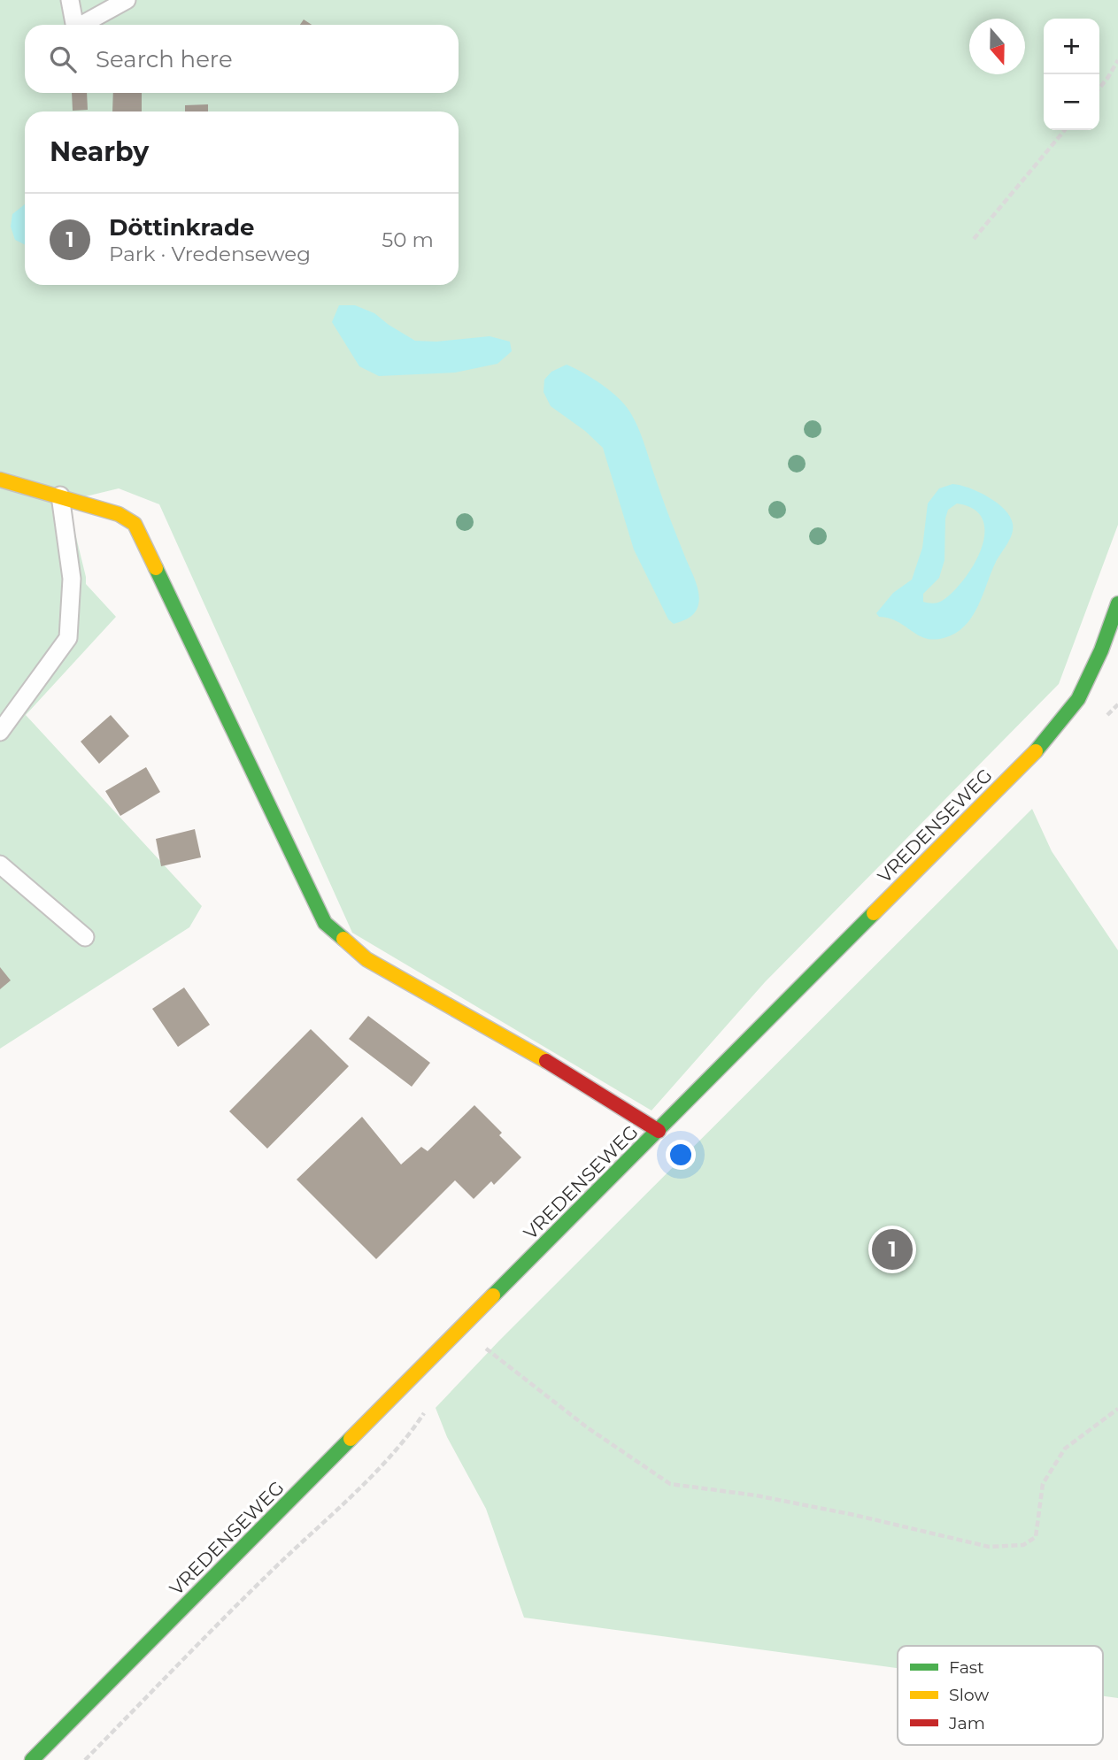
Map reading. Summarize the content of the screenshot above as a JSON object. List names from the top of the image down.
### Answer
{
  "streets": {
    "main road": ["VREDENSEWEG"]
  },
  "legend": ["Fast", "Slow", "Jam"],
  "north": "bottom",
  "page": {
    "map_buttons": ["+", "−"],
    "search": "Search here",
    "heading": "Nearby",
    "list": [
      {
        "mark": "1",
        "name": "Döttinkrade",
        "note": "Park · Vredenseweg",
        "value": "50 m"
      }
    ],
    "pins": "1"
  }
}
